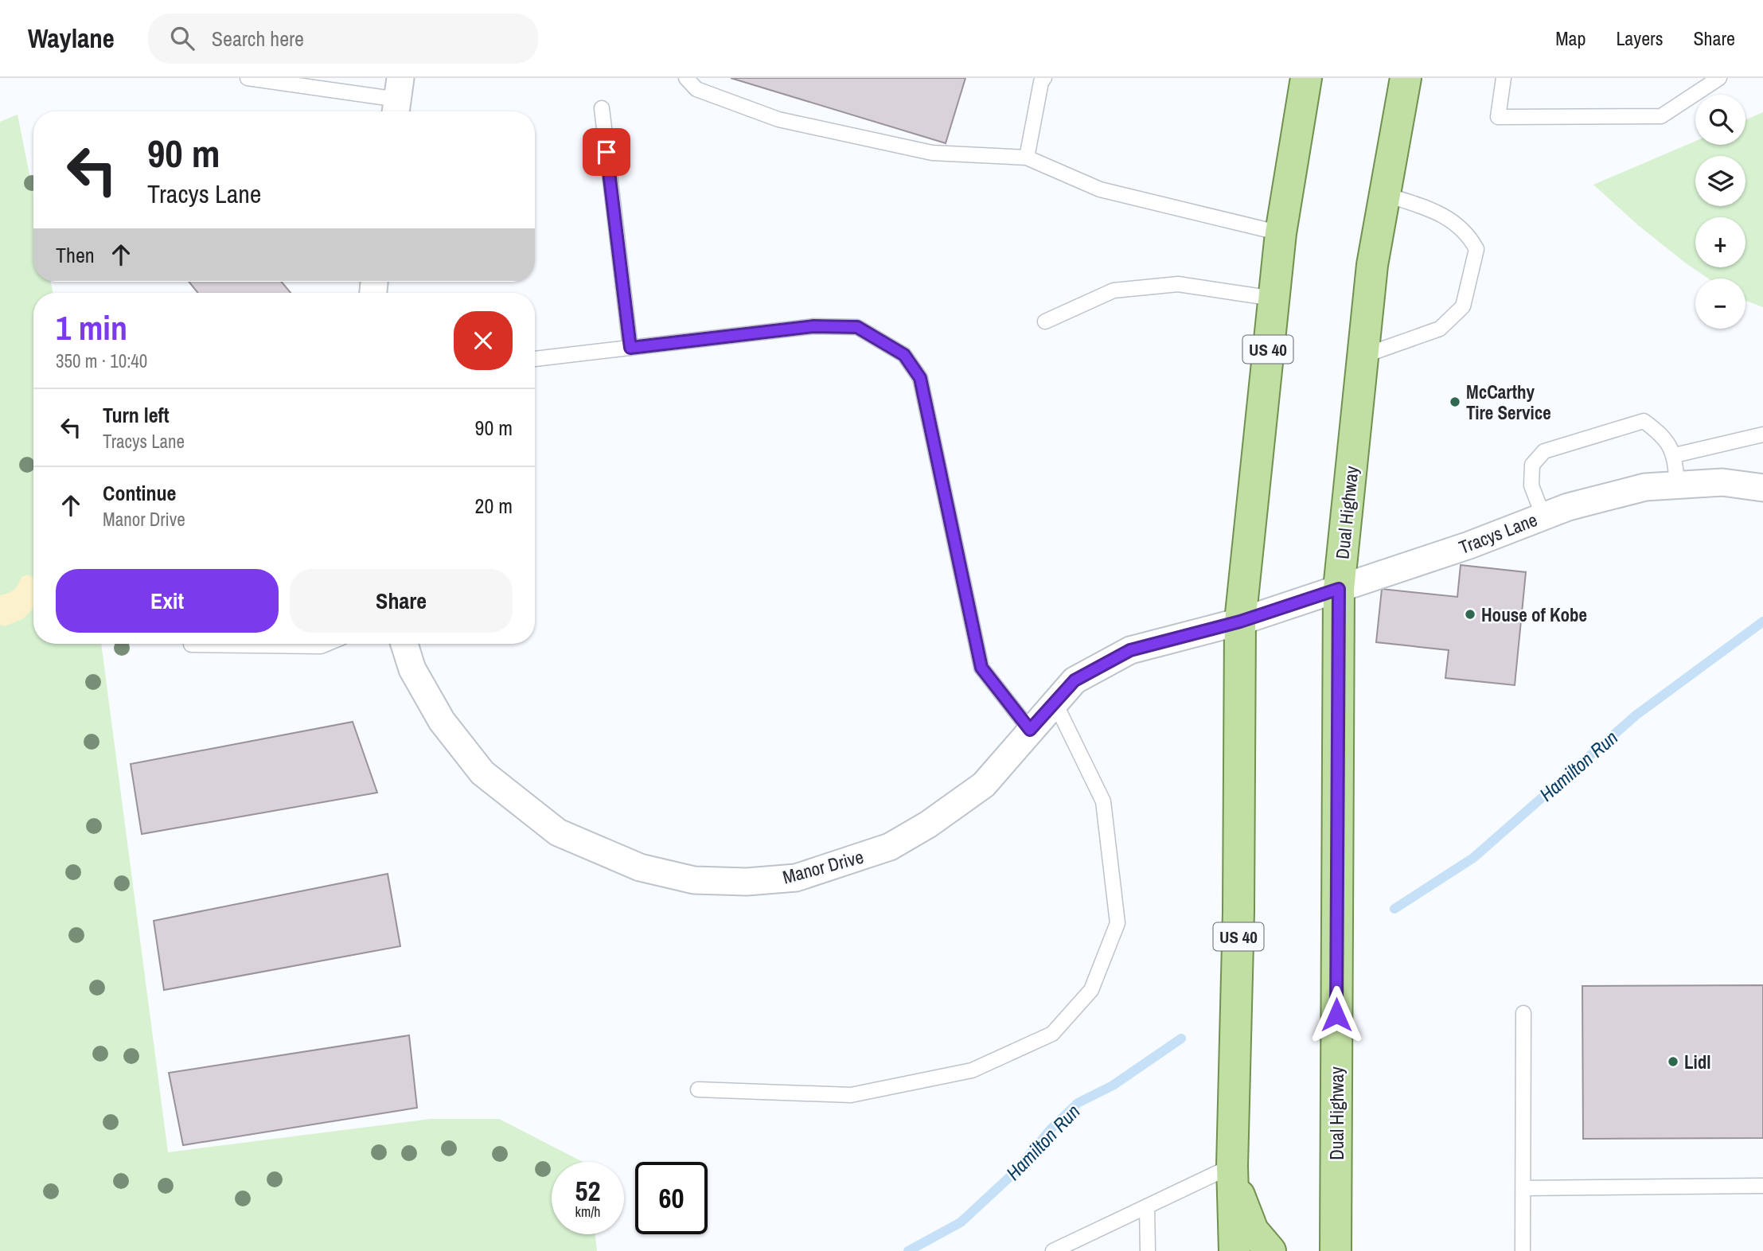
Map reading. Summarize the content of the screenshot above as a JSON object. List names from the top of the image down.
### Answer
{
  "streets": {
    "main road": ["US 40", "Dual Highway"],
    "street": ["Tracys Lane", "Manor Drive"]
  },
  "crossings": [
    ["US 40", "Tracys Lane"],
    ["US 40", "Manor Drive"],
    ["Dual Highway", "Tracys Lane"],
    ["Tracys Lane", "Manor Drive"]
  ],
  "water": ["Hamilton Run"],
  "places": ["McCarthy Tire Service", "House of Kobe", "Lidl"],
  "page": {
    "header": "Waylane",
    "search": "Search here",
    "nav": ["Map", "Layers", "Share"],
    "map_buttons": ["+", "−"],
    "turn": ["90 m", "Tracys Lane"],
    "then": "Then",
    "heading": ["1 min", "350 m · 10:40"],
    "list": [
      {
        "name": "Turn left",
        "note": "Tracys Lane",
        "value": "90 m"
      },
      {
        "name": "Continue",
        "note": "Manor Drive",
        "value": "20 m"
      }
    ],
    "buttons": ["Exit", "Share"],
    "speed": "52 km/h",
    "limit": "60"
  }
}
